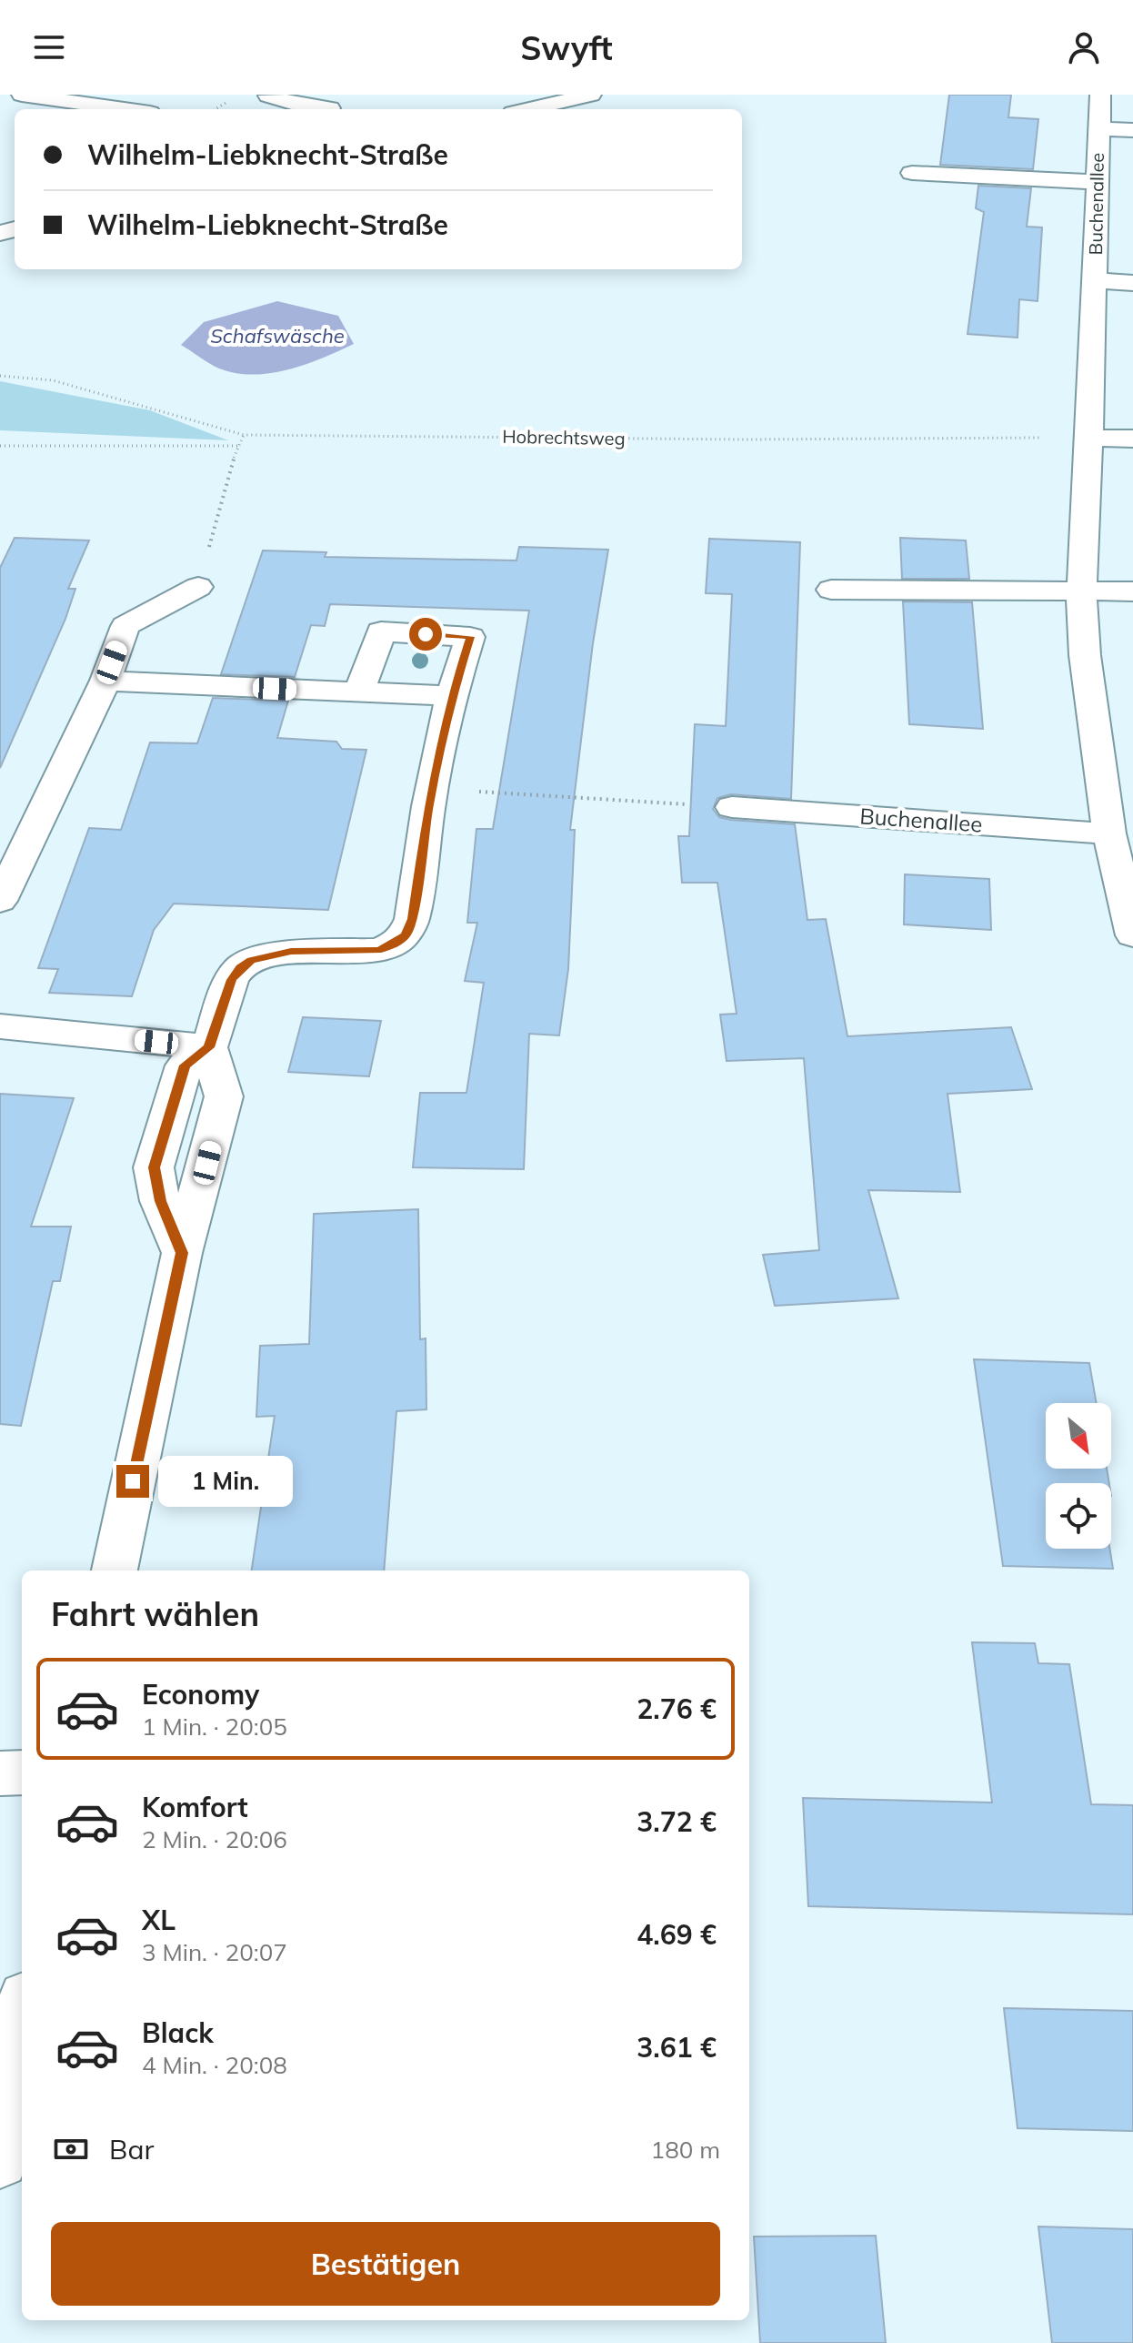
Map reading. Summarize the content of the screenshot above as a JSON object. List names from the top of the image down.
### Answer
{
  "streets": {
    "street": ["Buchenallee"],
    "path": ["Hobrechtsweg"]
  },
  "crossings": [
    ["Buchenallee", "Hobrechtsweg"]
  ],
  "water": ["Schafswäsche"],
  "north": "bottom right",
  "page": {
    "header": "Swyft",
    "banner": ["Wilhelm-Liebknecht-Straße", "Wilhelm-Liebknecht-Straße"],
    "bubble": "1 Min.",
    "heading": "Fahrt wählen",
    "list": [
      {
        "name": "Economy",
        "note": "1 Min. · 20:05",
        "value": "2.76 €"
      },
      {
        "name": "Komfort",
        "note": "2 Min. · 20:06",
        "value": "3.72 €"
      },
      {
        "name": "XL",
        "note": "3 Min. · 20:07",
        "value": "4.69 €"
      },
      {
        "name": "Black",
        "note": "4 Min. · 20:08",
        "value": "3.61 €"
      }
    ],
    "pay": ["Bar", "180 m"],
    "buttons": "Bestätigen"
  }
}
